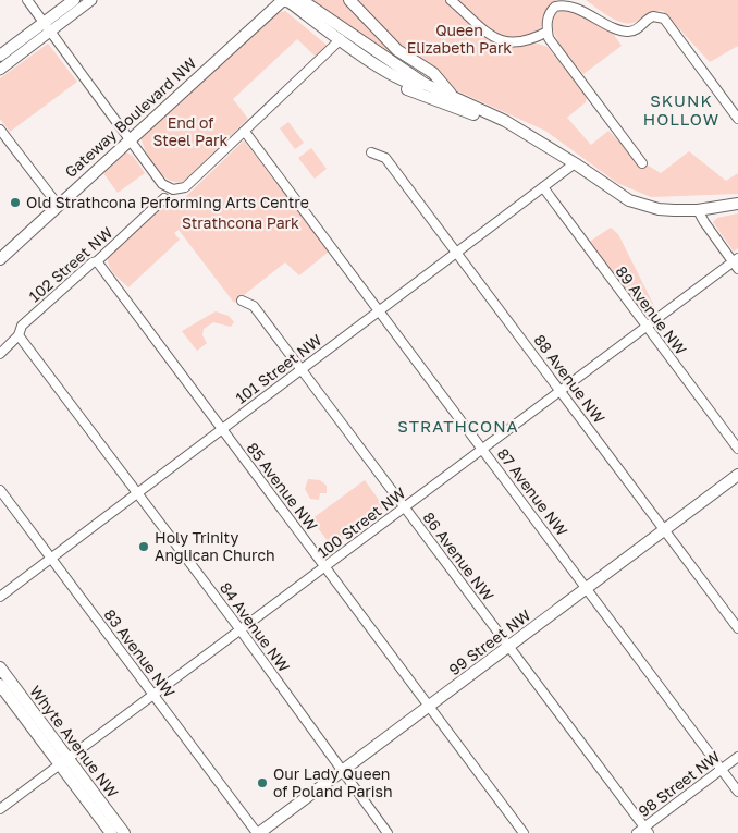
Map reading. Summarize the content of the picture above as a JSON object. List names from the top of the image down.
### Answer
{
  "streets": {
    "main road": ["Gateway Boulevard NW", "99 Street NW", "Whyte Avenue NW"],
    "street": [
      "102 Street NW",
      "89 Avenue NW",
      "101 Street NW",
      "88 Avenue NW",
      "85 Avenue NW",
      "87 Avenue NW",
      "100 Street NW",
      "86 Avenue NW",
      "84 Avenue NW",
      "83 Avenue NW",
      "98 Street NW"
    ]
  },
  "crossings": [
    ["102 Street NW", "85 Avenue NW"],
    ["102 Street NW", "84 Avenue NW"],
    ["89 Avenue NW", "101 Street NW"],
    ["89 Avenue NW", "100 Street NW"],
    ["101 Street NW", "88 Avenue NW"],
    ["101 Street NW", "85 Avenue NW"],
    ["101 Street NW", "87 Avenue NW"],
    ["101 Street NW", "86 Avenue NW"],
    ["101 Street NW", "84 Avenue NW"],
    ["101 Street NW", "83 Avenue NW"],
    ["88 Avenue NW", "100 Street NW"],
    ["88 Avenue NW", "99 Street NW"],
    ["85 Avenue NW", "100 Street NW"],
    ["85 Avenue NW", "99 Street NW"],
    ["87 Avenue NW", "100 Street NW"],
    ["87 Avenue NW", "99 Street NW"],
    ["87 Avenue NW", "98 Street NW"],
    ["100 Street NW", "86 Avenue NW"],
    ["100 Street NW", "84 Avenue NW"],
    ["100 Street NW", "83 Avenue NW"],
    ["100 Street NW", "Whyte Avenue NW"],
    ["86 Avenue NW", "99 Street NW"],
    ["86 Avenue NW", "98 Street NW"],
    ["84 Avenue NW", "99 Street NW"],
    ["99 Street NW", "83 Avenue NW"]
  ],
  "districts": ["SKUNK HOLLOW", "STRATHCONA"],
  "parks": ["Queen Elizabeth Park", "End of Steel Park", "Strathcona Park"],
  "places": ["Old Strathcona Performing Arts Centre", "Holy Trinity Anglican Church", "Our Lady Queen of Poland Parish"]
}
